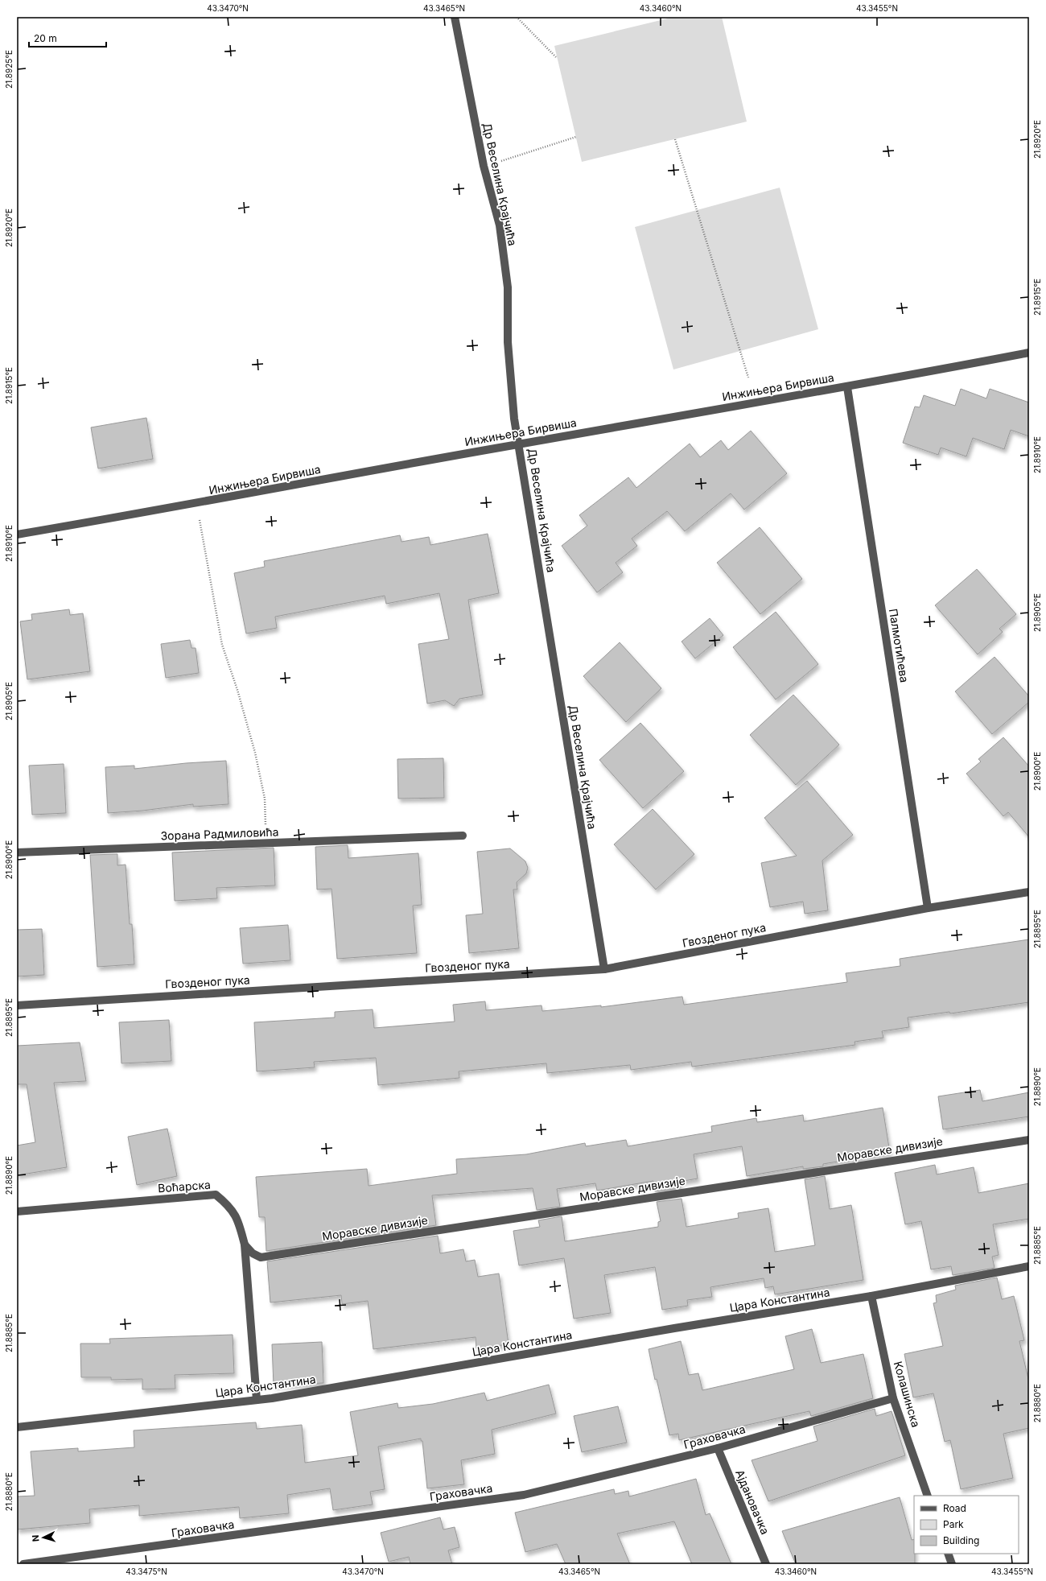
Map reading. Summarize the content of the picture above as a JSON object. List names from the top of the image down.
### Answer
{
  "streets": {
    "street": [
      "Др Веселина Крајчића",
      "Инжињера Бирвиша",
      "Палмотићева",
      "Зорана Радмиловића",
      "Гвозденог пука",
      "Моравске дивизије",
      "Воћарска",
      "Цара Константина",
      "Колашинска",
      "Граховачка",
      "Ајдановачка"
    ]
  },
  "crossings": [
    ["Др Веселина Крајчића", "Инжињера Бирвиша"],
    ["Др Веселина Крајчића", "Гвозденог пука"],
    ["Инжињера Бирвиша", "Палмотићева"],
    ["Палмотићева", "Гвозденог пука"],
    ["Моравске дивизије", "Воћарска"],
    ["Воћарска", "Цара Константина"],
    ["Цара Константина", "Колашинска"],
    ["Колашинска", "Граховачка"],
    ["Граховачка", "Ајдановачка"]
  ],
  "legend": ["Road", "Park", "Building"],
  "scale_bar": "20 m",
  "north": "left",
  "coordinates": [
    "43.3470°N",
    "43.3465°N",
    "43.3460°N",
    "43.3455°N",
    "21.8925°E",
    "21.8920°E",
    "21.8915°E",
    "21.8910°E",
    "21.8905°E",
    "21.8900°E",
    "21.8895°E",
    "21.8890°E",
    "21.8885°E",
    "21.8880°E",
    "43.3475°N"
  ]
}
